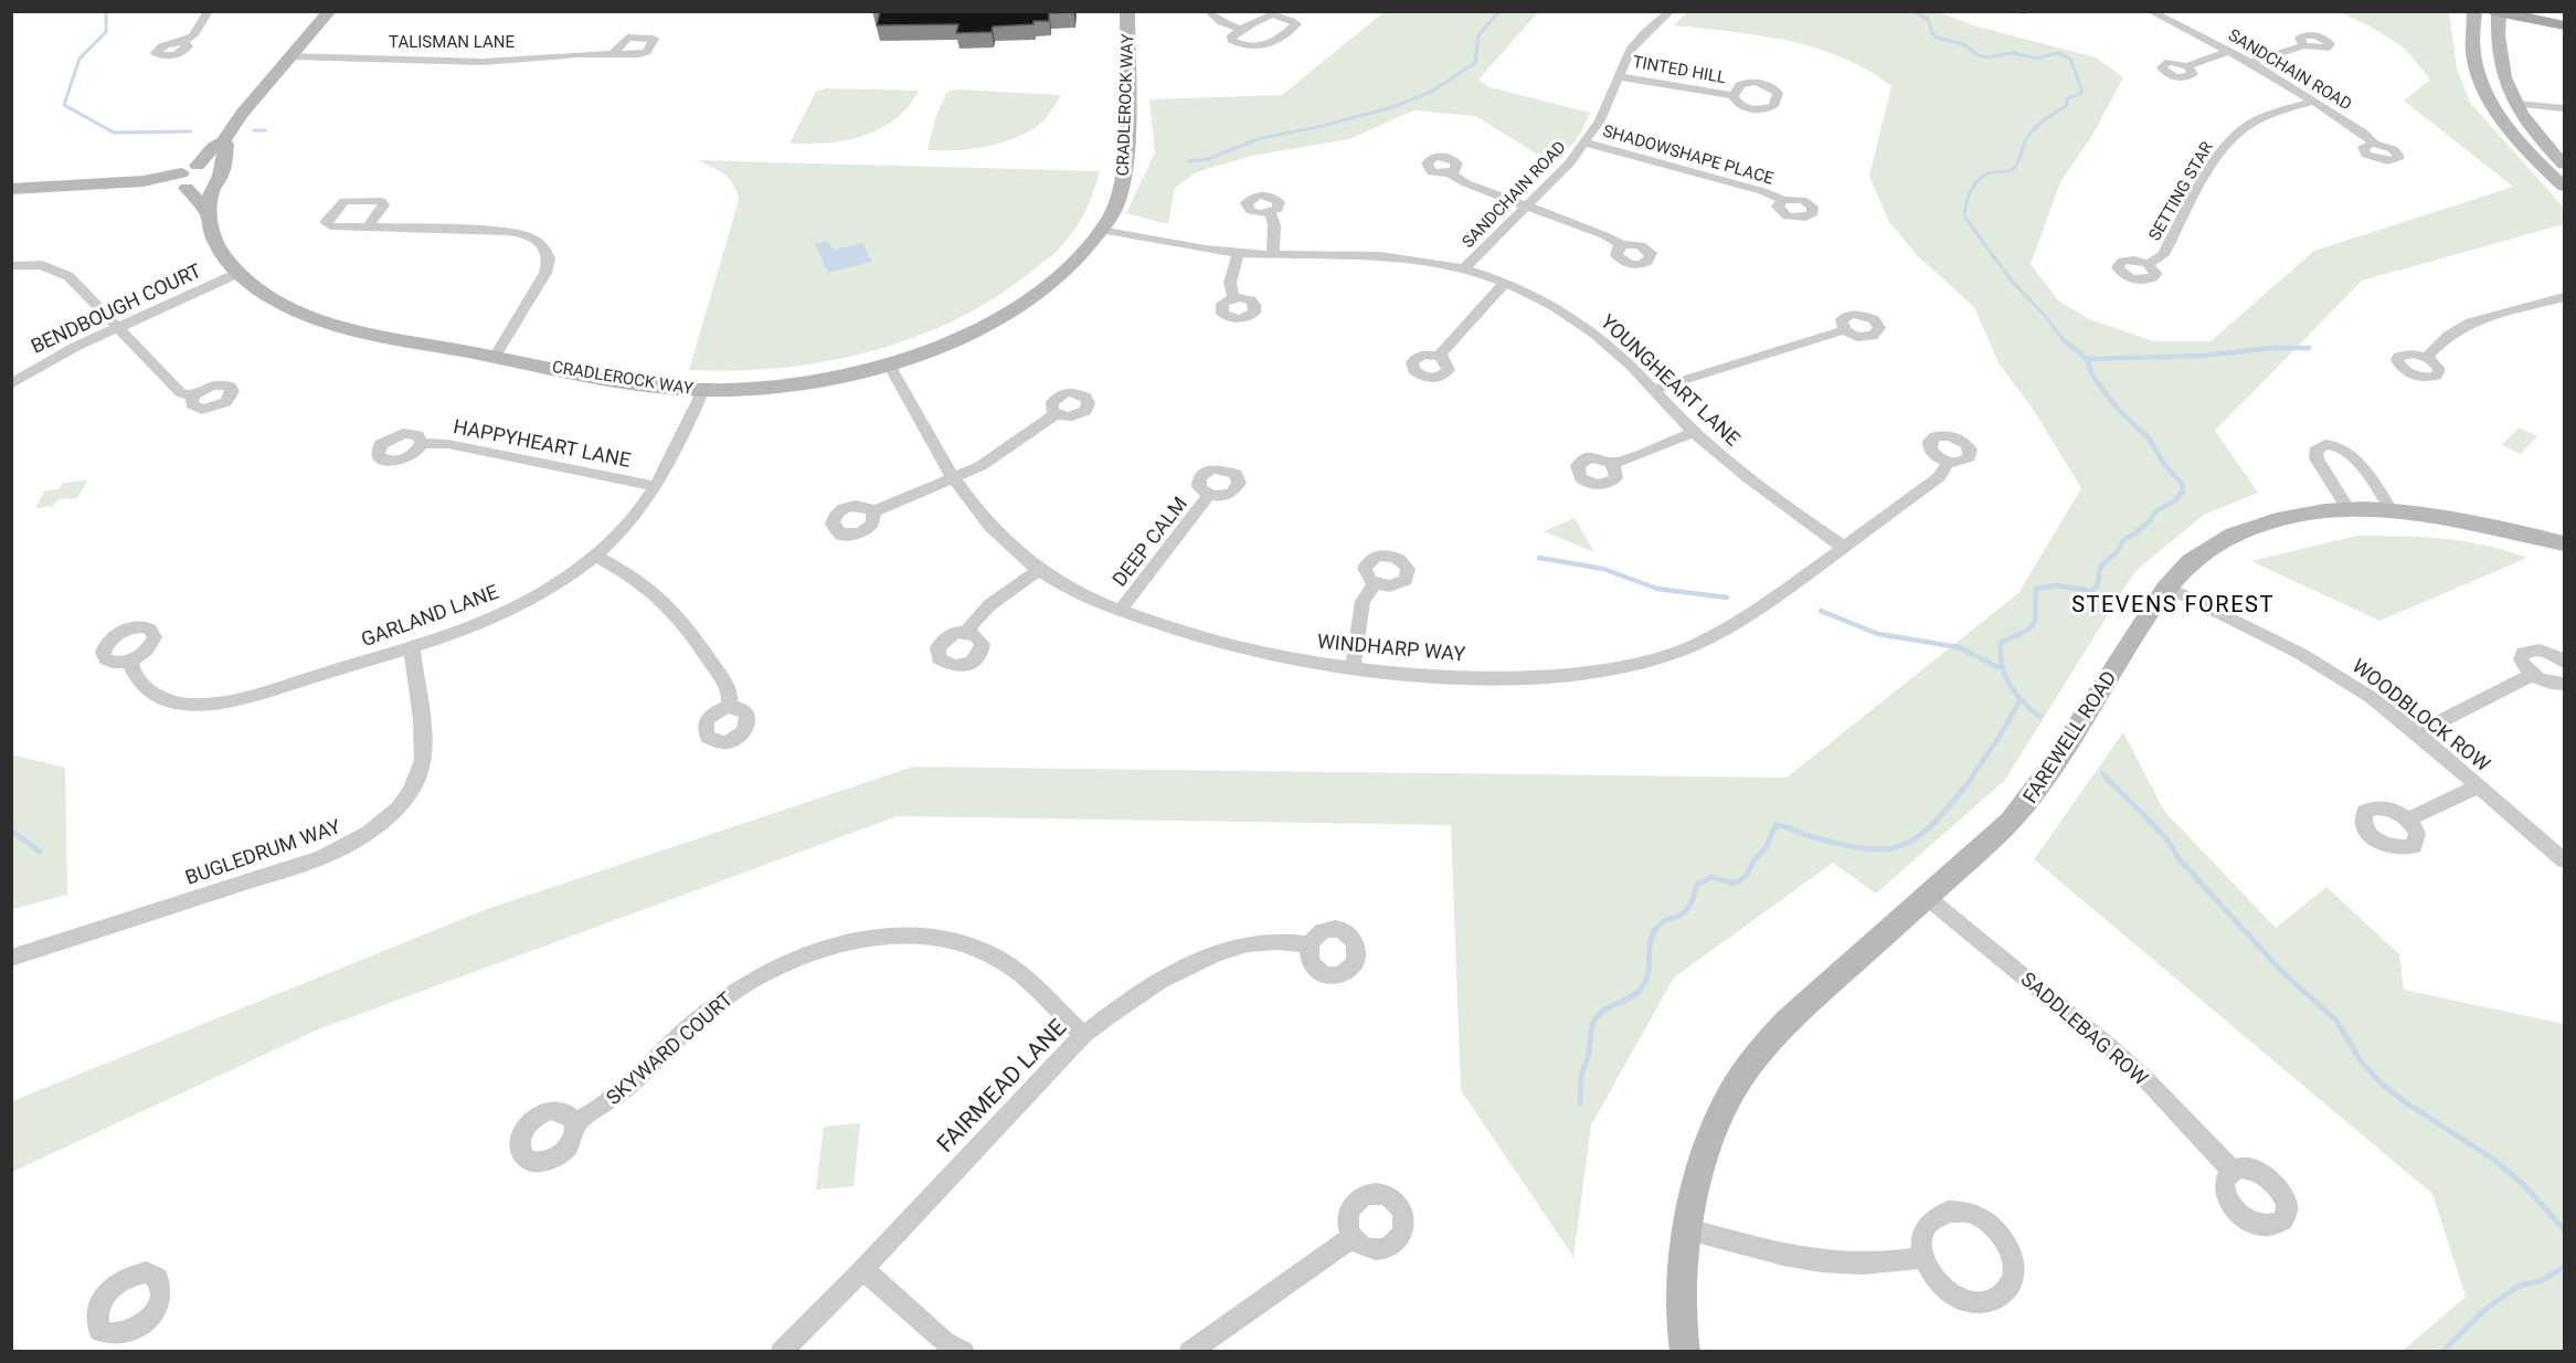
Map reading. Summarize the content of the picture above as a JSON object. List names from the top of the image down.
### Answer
{
  "streets": {
    "street": [
      "TALISMAN LANE",
      "TINTED HILL",
      "SANDCHAIN ROAD",
      "CRADLEROCK WAY",
      "SHADOWSHAPE PLACE",
      "SETTING STAR",
      "BENDBOUGH COURT",
      "YOUNGHEART LANE",
      "HAPPYHEART LANE",
      "DEEP CALM",
      "GARLAND LANE",
      "WINDHARP WAY",
      "WOODBLOCK ROW",
      "FAREWELL ROAD",
      "BUGLEDRUM WAY",
      "SADDLEBAG ROW",
      "SKYWARD COURT",
      "FAIRMEAD LANE"
    ]
  },
  "crossings": [
    ["TALISMAN LANE", "CRADLEROCK WAY"],
    ["TINTED HILL", "SANDCHAIN ROAD"],
    ["SANDCHAIN ROAD", "SHADOWSHAPE PLACE"],
    ["SANDCHAIN ROAD", "SETTING STAR"],
    ["SANDCHAIN ROAD", "YOUNGHEART LANE"],
    ["CRADLEROCK WAY", "BENDBOUGH COURT"],
    ["CRADLEROCK WAY", "YOUNGHEART LANE"],
    ["CRADLEROCK WAY", "GARLAND LANE"],
    ["CRADLEROCK WAY", "WINDHARP WAY"],
    ["YOUNGHEART LANE", "WINDHARP WAY"],
    ["HAPPYHEART LANE", "GARLAND LANE"],
    ["DEEP CALM", "WINDHARP WAY"],
    ["GARLAND LANE", "BUGLEDRUM WAY"],
    ["WOODBLOCK ROW", "FAREWELL ROAD"],
    ["FAREWELL ROAD", "SADDLEBAG ROW"],
    ["SKYWARD COURT", "FAIRMEAD LANE"]
  ],
  "districts": ["STEVENS FOREST"]
}
